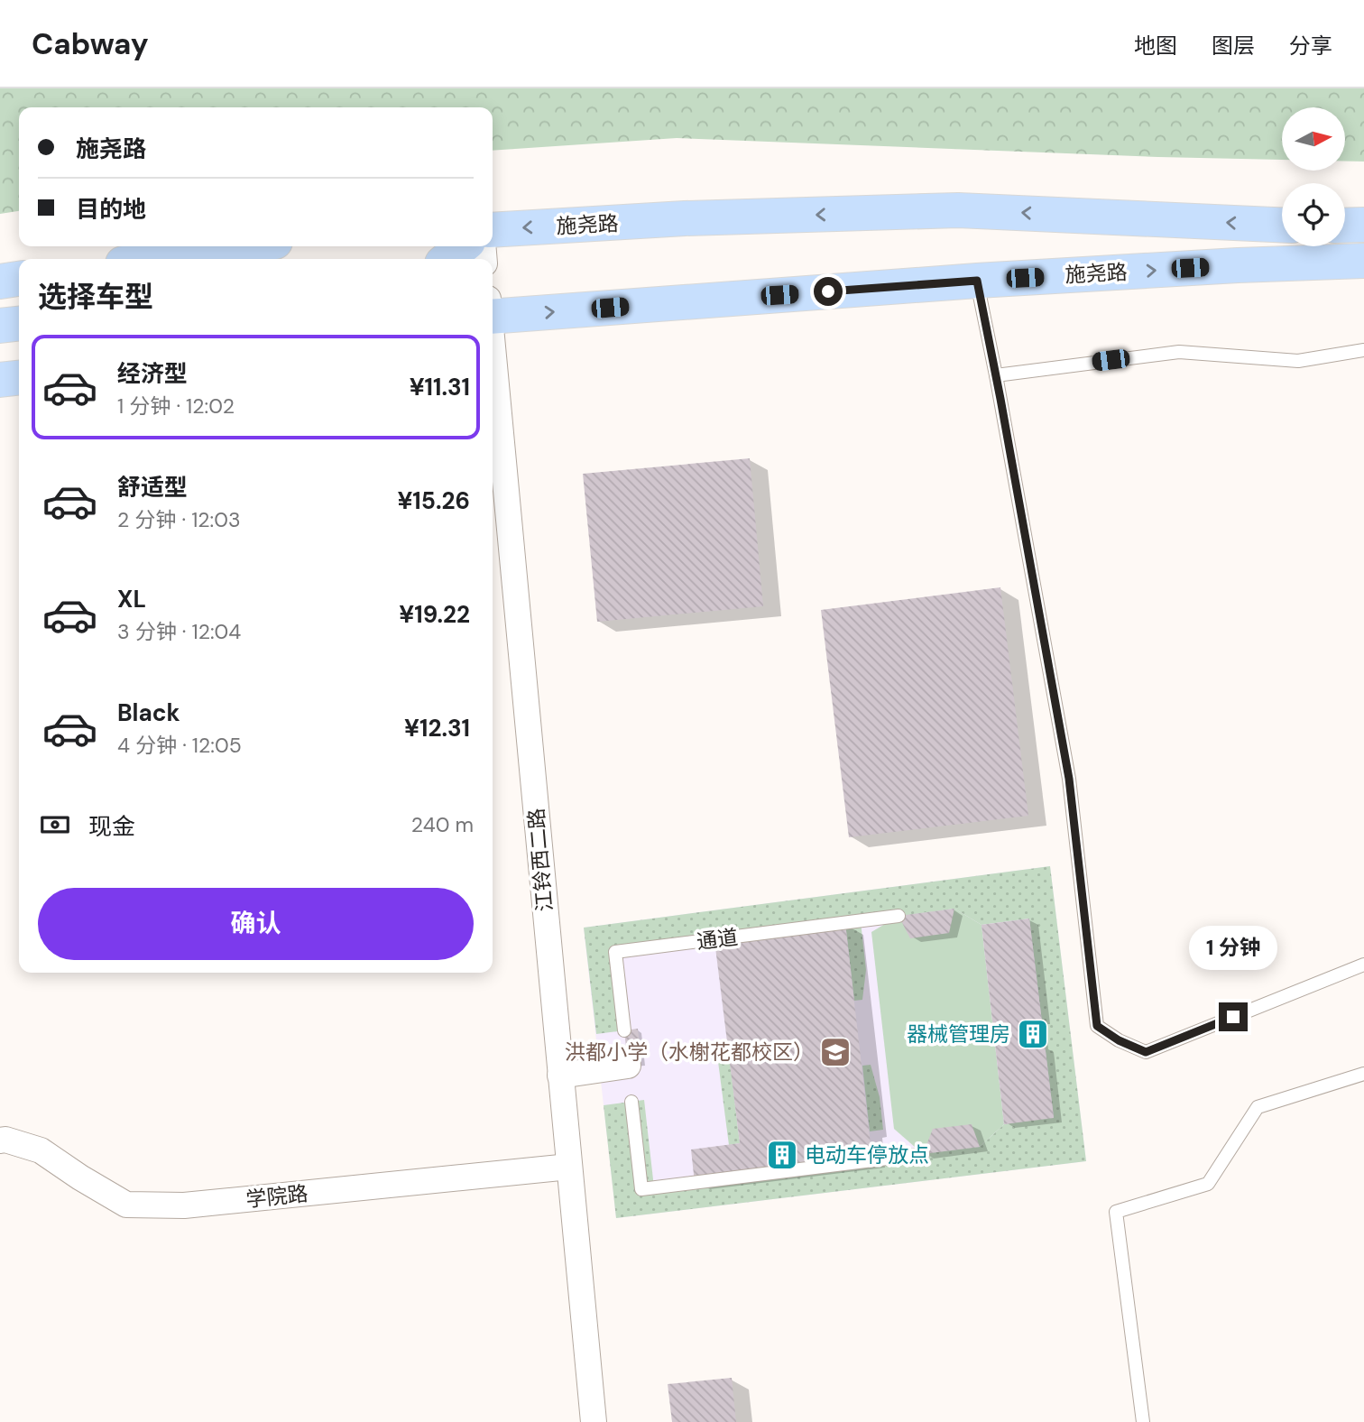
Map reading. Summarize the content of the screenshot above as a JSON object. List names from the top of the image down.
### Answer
{
  "streets": {
    "main road": ["施尧路"],
    "street": ["江铃西二路", "学院路"],
    "lane": ["通道"]
  },
  "crossings": [
    ["江铃西二路", "学院路"]
  ],
  "places": {
    "building": ["器械管理房", "电动车停放点"],
    "school or university": ["洪都小学（水榭花都校区）"]
  },
  "north": "right",
  "page": {
    "header": "Cabway",
    "nav": ["地图", "图层", "分享"],
    "banner": ["施尧路", "目的地"],
    "heading": "选择车型",
    "list": [
      {
        "name": "经济型",
        "note": "1 分钟 · 12:02",
        "value": "¥11.31"
      },
      {
        "name": "舒适型",
        "note": "2 分钟 · 12:03",
        "value": "¥15.26"
      },
      {
        "name": "XL",
        "note": "3 分钟 · 12:04",
        "value": "¥19.22"
      },
      {
        "name": "Black",
        "note": "4 分钟 · 12:05",
        "value": "¥12.31"
      }
    ],
    "pay": ["现金", "240 m"],
    "buttons": "确认",
    "bubble": "1 分钟"
  }
}
